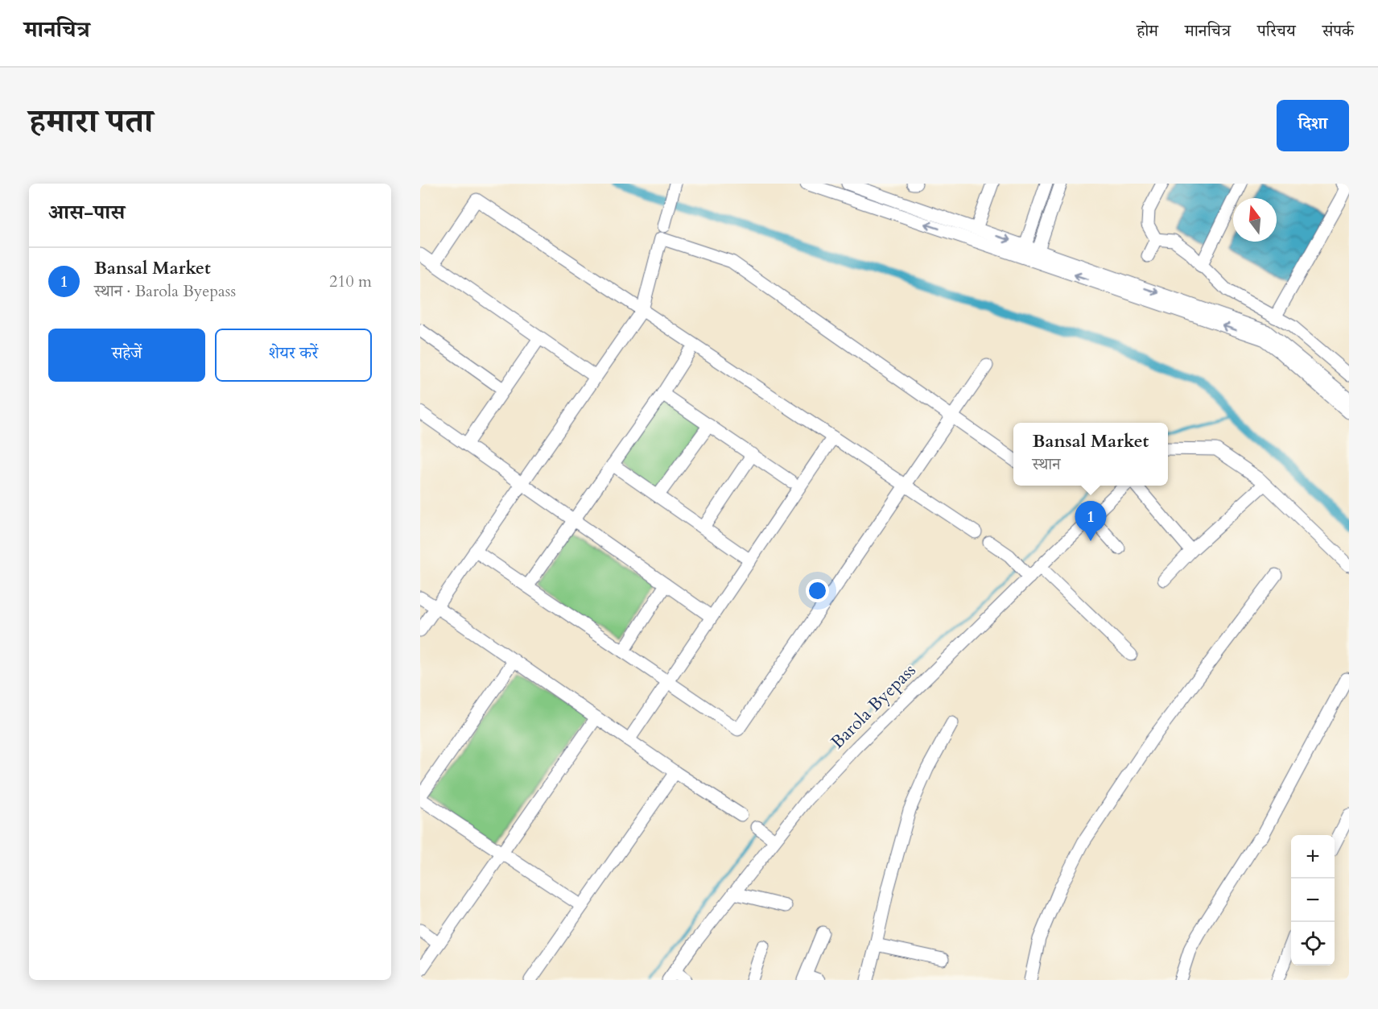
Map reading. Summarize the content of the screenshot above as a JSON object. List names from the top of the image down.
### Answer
{
  "streets": {
    "street": ["Barola Byepass"]
  },
  "north": "top",
  "page": {
    "header": "मानचित्र",
    "nav": [
      "होम",
      "मानचित्र",
      "परिचय",
      "संपर्क"
    ],
    "title": "हमारा पता",
    "buttons": [
      "दिशा",
      ["सहेजें", "शेयर करें"]
    ],
    "heading": "आस-पास",
    "list": [
      {
        "mark": "1",
        "name": "Bansal Market",
        "note": "स्थान · Barola Byepass",
        "value": "210 m"
      }
    ],
    "popup": ["Bansal Market", "स्थान"],
    "pins": "1",
    "map_buttons": ["+", "−"]
  }
}
